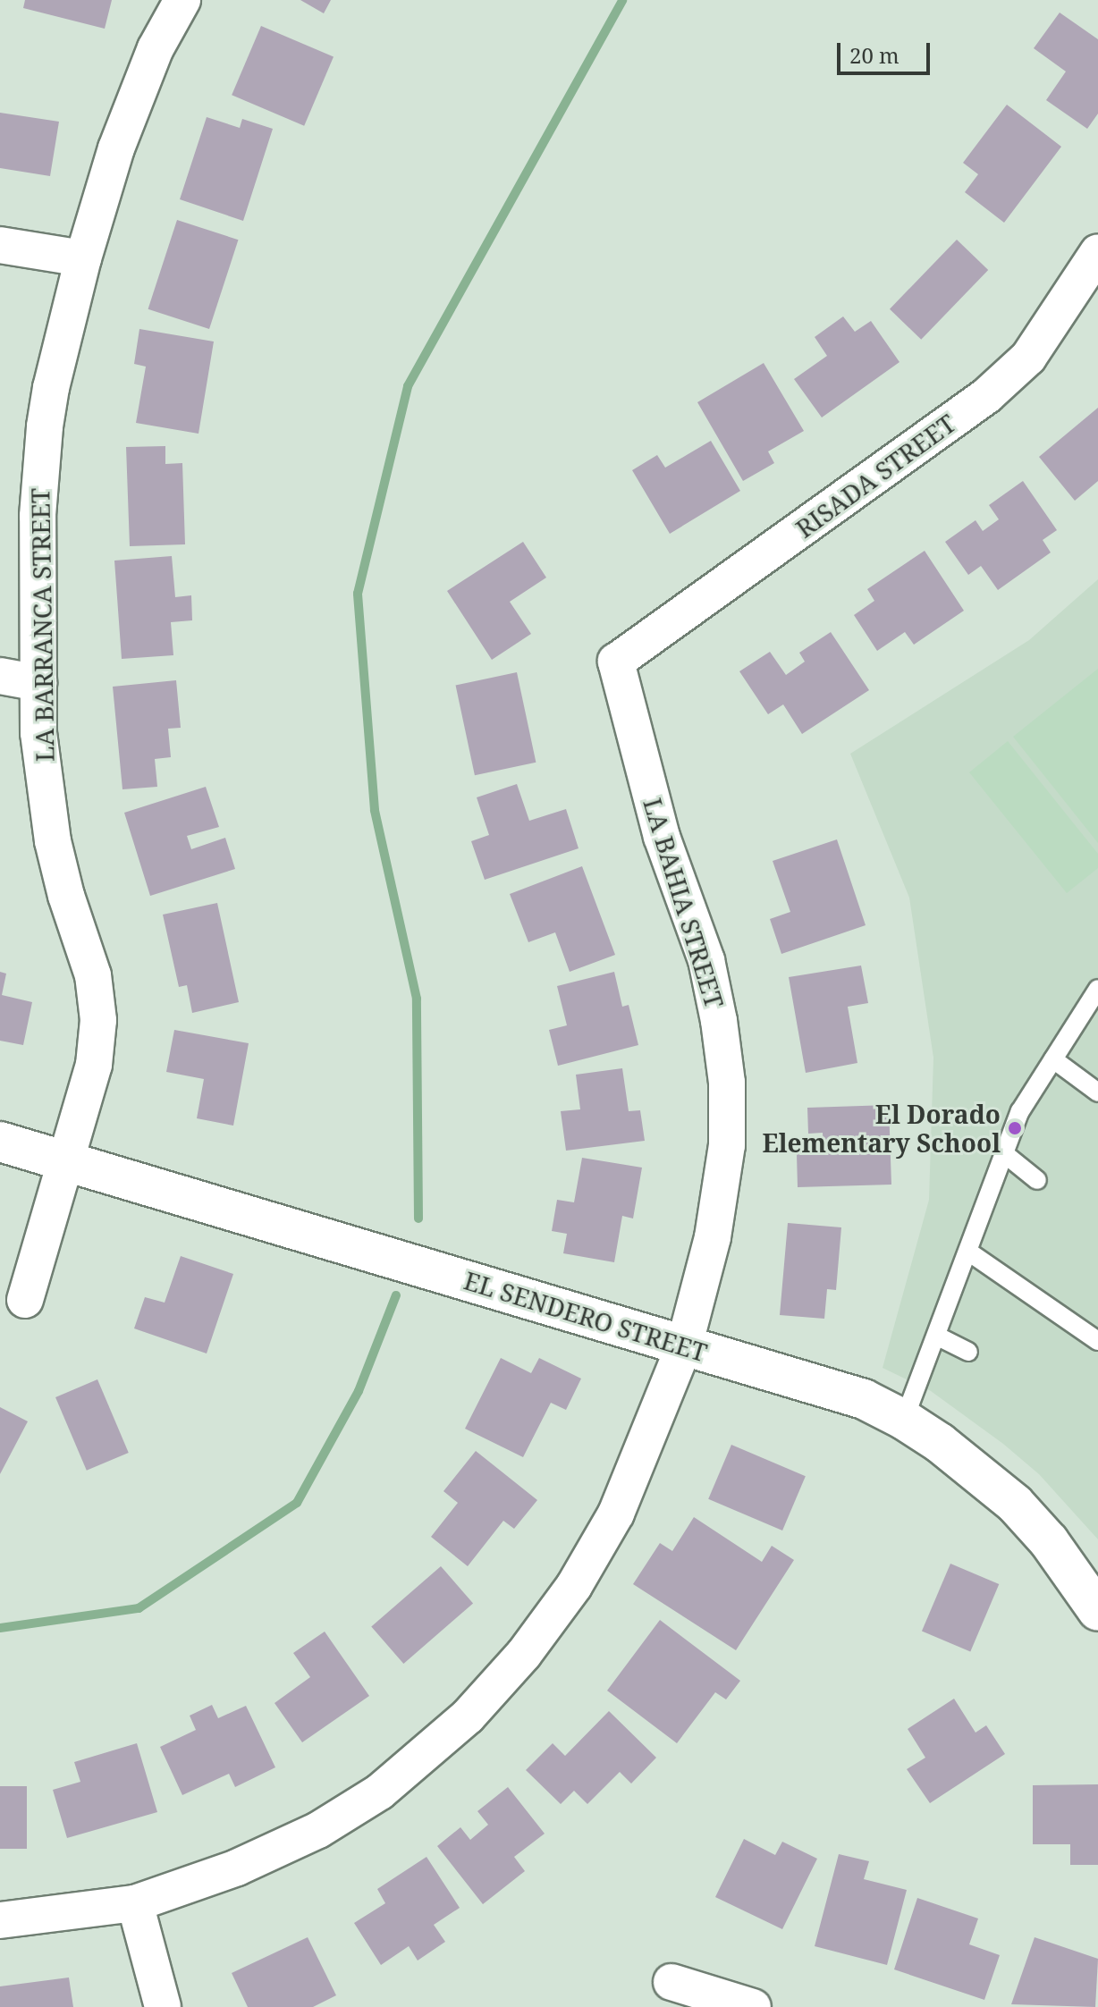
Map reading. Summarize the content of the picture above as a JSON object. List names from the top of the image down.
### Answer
{
  "streets": {
    "street": [
      "RISADA STREET",
      "LA BARRANCA STREET",
      "LA BAHIA STREET",
      "EL SENDERO STREET"
    ]
  },
  "crossings": [
    ["RISADA STREET", "LA BAHIA STREET"],
    ["LA BARRANCA STREET", "EL SENDERO STREET"],
    ["LA BAHIA STREET", "EL SENDERO STREET"]
  ],
  "places": ["El Dorado Elementary School"],
  "scale_bar": "20 m"
}
